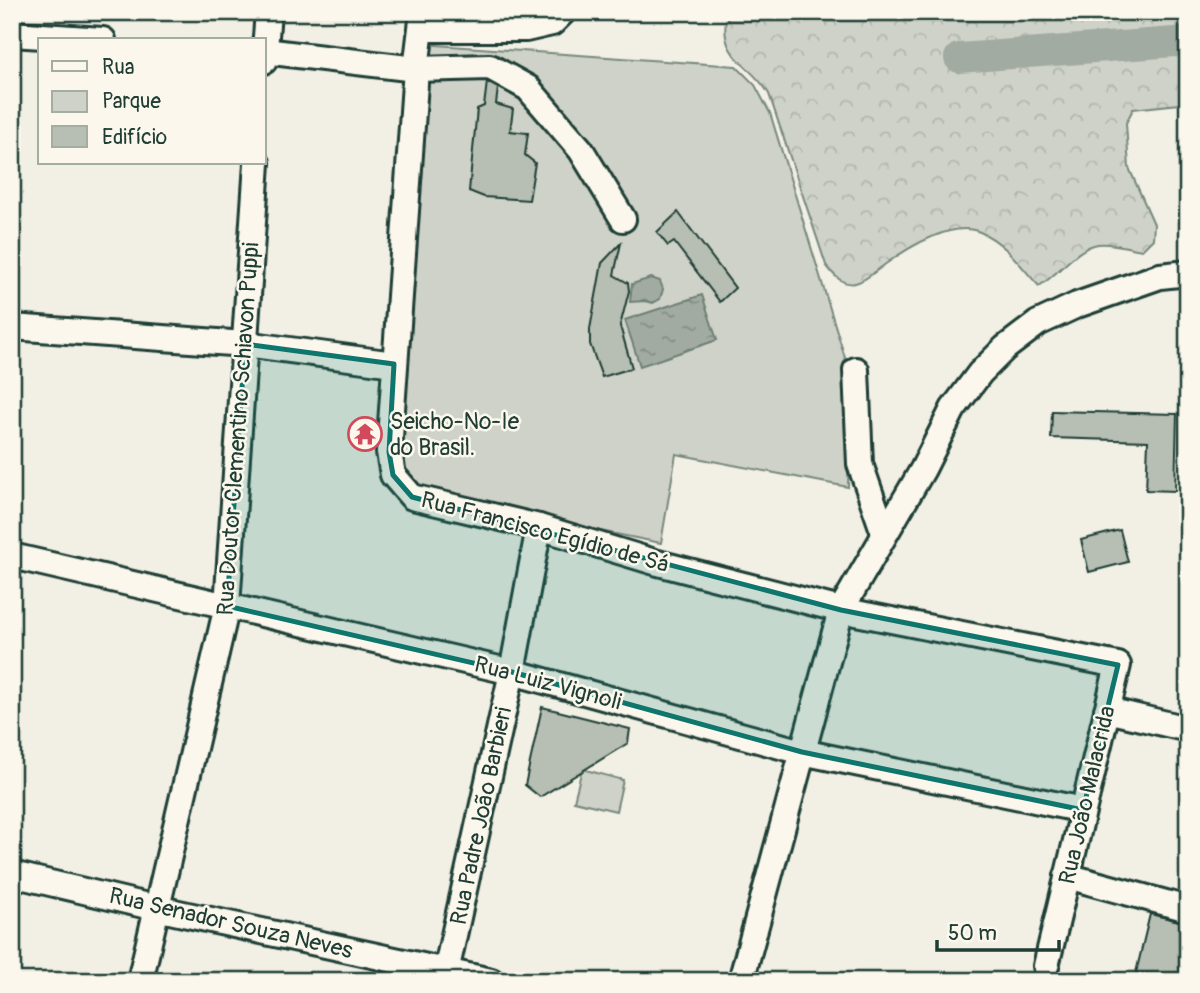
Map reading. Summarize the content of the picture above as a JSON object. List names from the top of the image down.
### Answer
{
  "streets": {
    "street": [
      "Rua Doutor Clementino Schiavon Puppi",
      "Rua Francisco Egídio de Sá",
      "Rua Luiz Vignoli",
      "Rua João Malacrida",
      "Rua Padre João Barbieri",
      "Rua Senador Souza Neves"
    ]
  },
  "crossings": [
    ["Rua Doutor Clementino Schiavon Puppi", "Rua Luiz Vignoli"],
    ["Rua Doutor Clementino Schiavon Puppi", "Rua Senador Souza Neves"],
    ["Rua Francisco Egídio de Sá", "Rua João Malacrida"],
    ["Rua Francisco Egídio de Sá", "Rua Padre João Barbieri"],
    ["Rua Luiz Vignoli", "Rua João Malacrida"],
    ["Rua Luiz Vignoli", "Rua Padre João Barbieri"],
    ["Rua Padre João Barbieri", "Rua Senador Souza Neves"]
  ],
  "places": {
    "temple": ["Seicho-No-Ie do Brasil."]
  },
  "legend": ["Rua", "Parque", "Edifício"],
  "scale_bar": "50 m"
}
